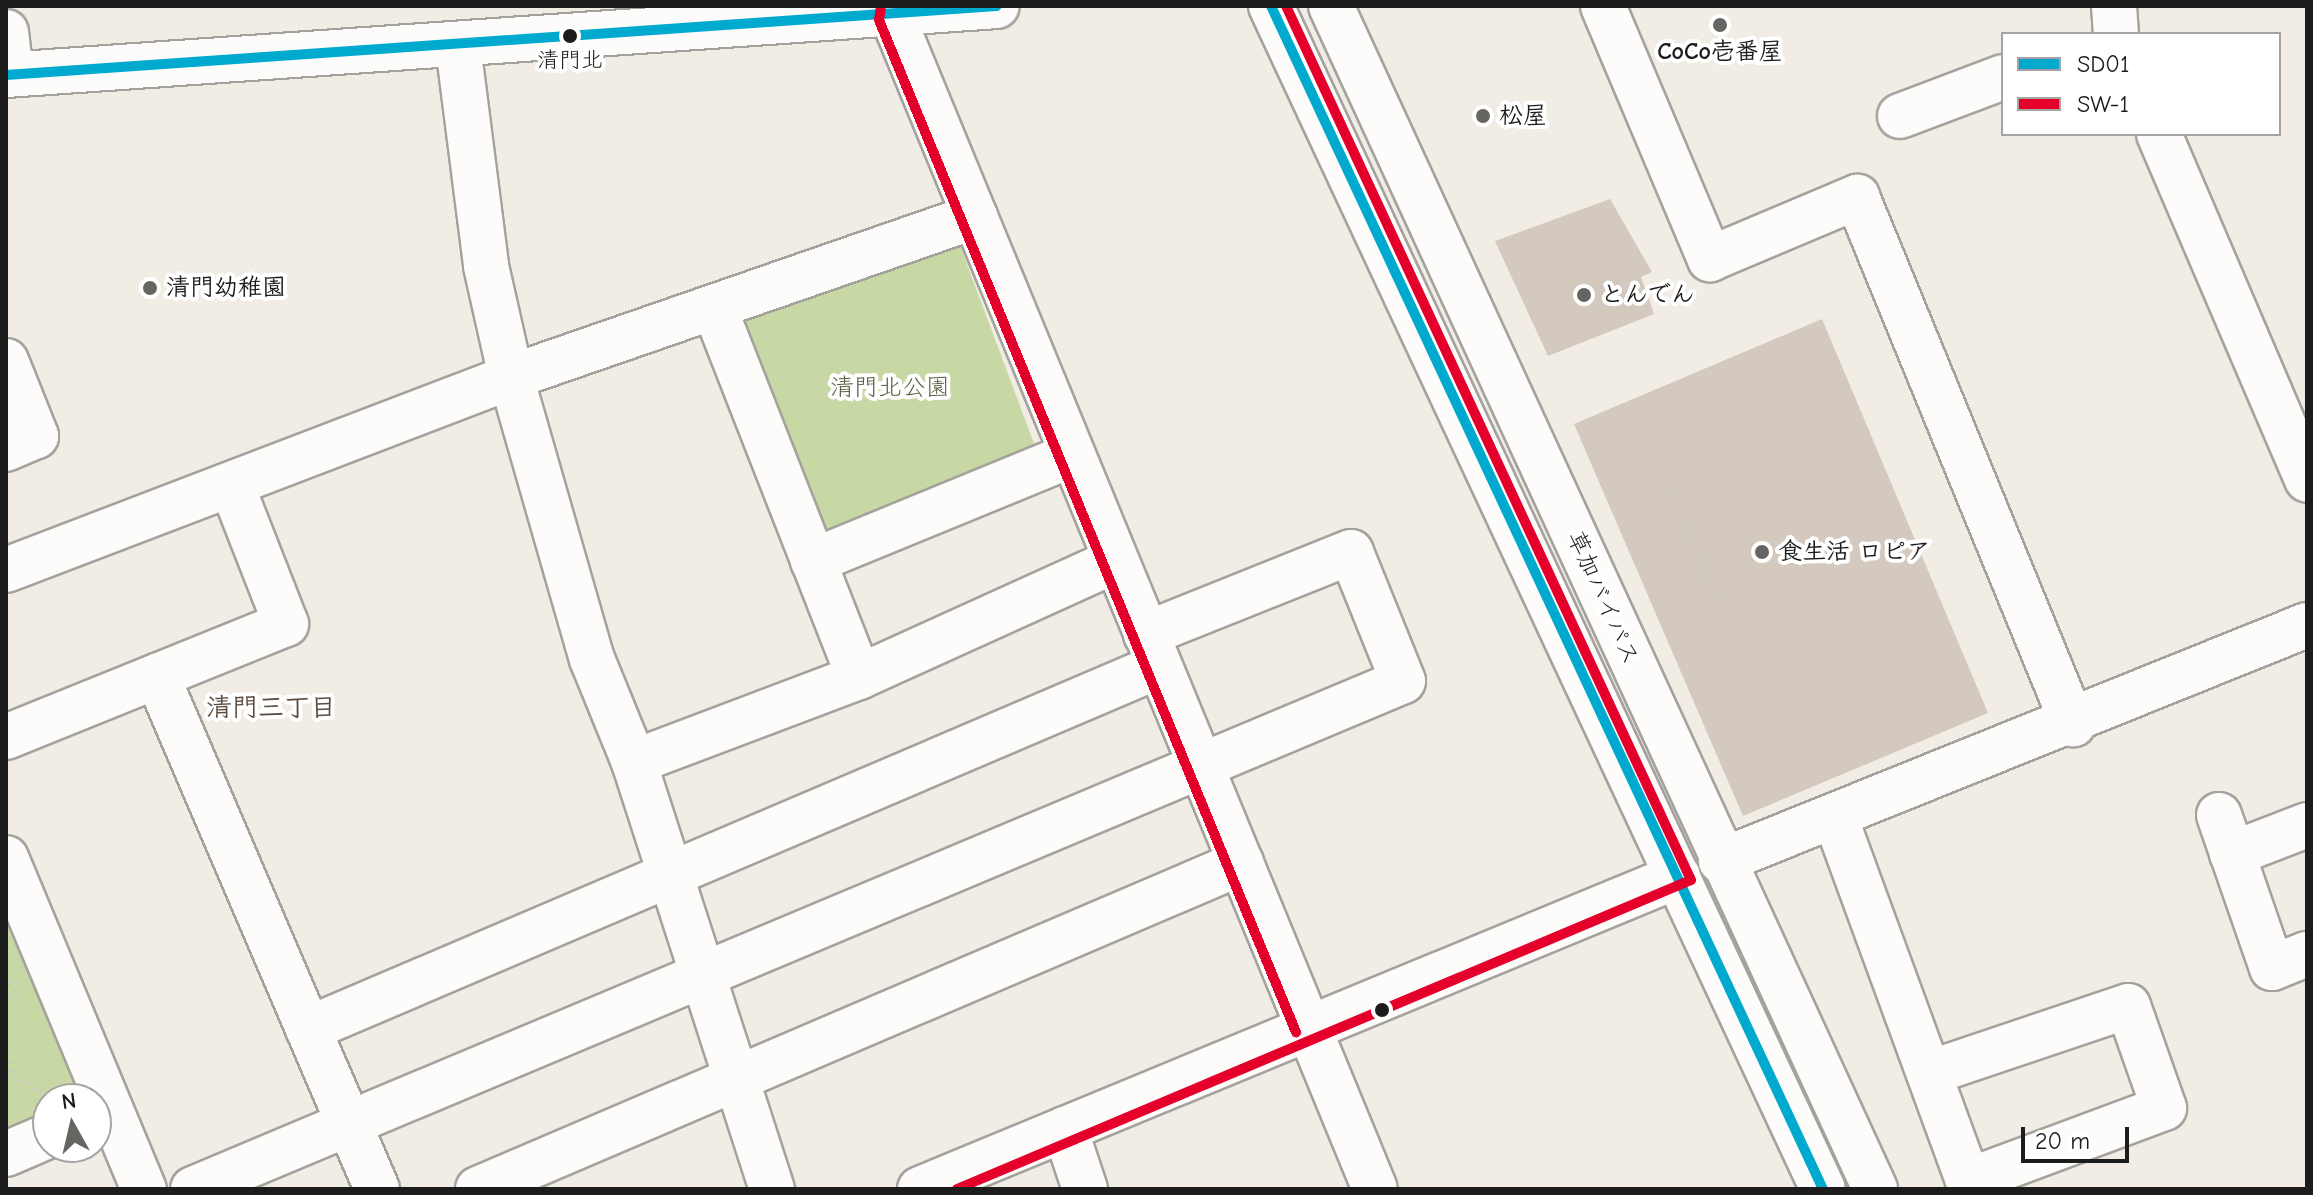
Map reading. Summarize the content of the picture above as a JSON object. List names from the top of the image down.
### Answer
{
  "streets": {
    "main road": ["草加バイパス"]
  },
  "districts": ["清門三丁目"],
  "parks": ["清門北公園"],
  "places": [
    "CoCo壱番屋",
    "清門北",
    "松屋",
    "清門幼稚園",
    "とんでん",
    "食生活 ロピア"
  ],
  "lines": ["transit line SD01", "transit line SW-1"],
  "legend": ["SD01", "SW-1"],
  "scale_bar": "20 m",
  "north": "top"
}
